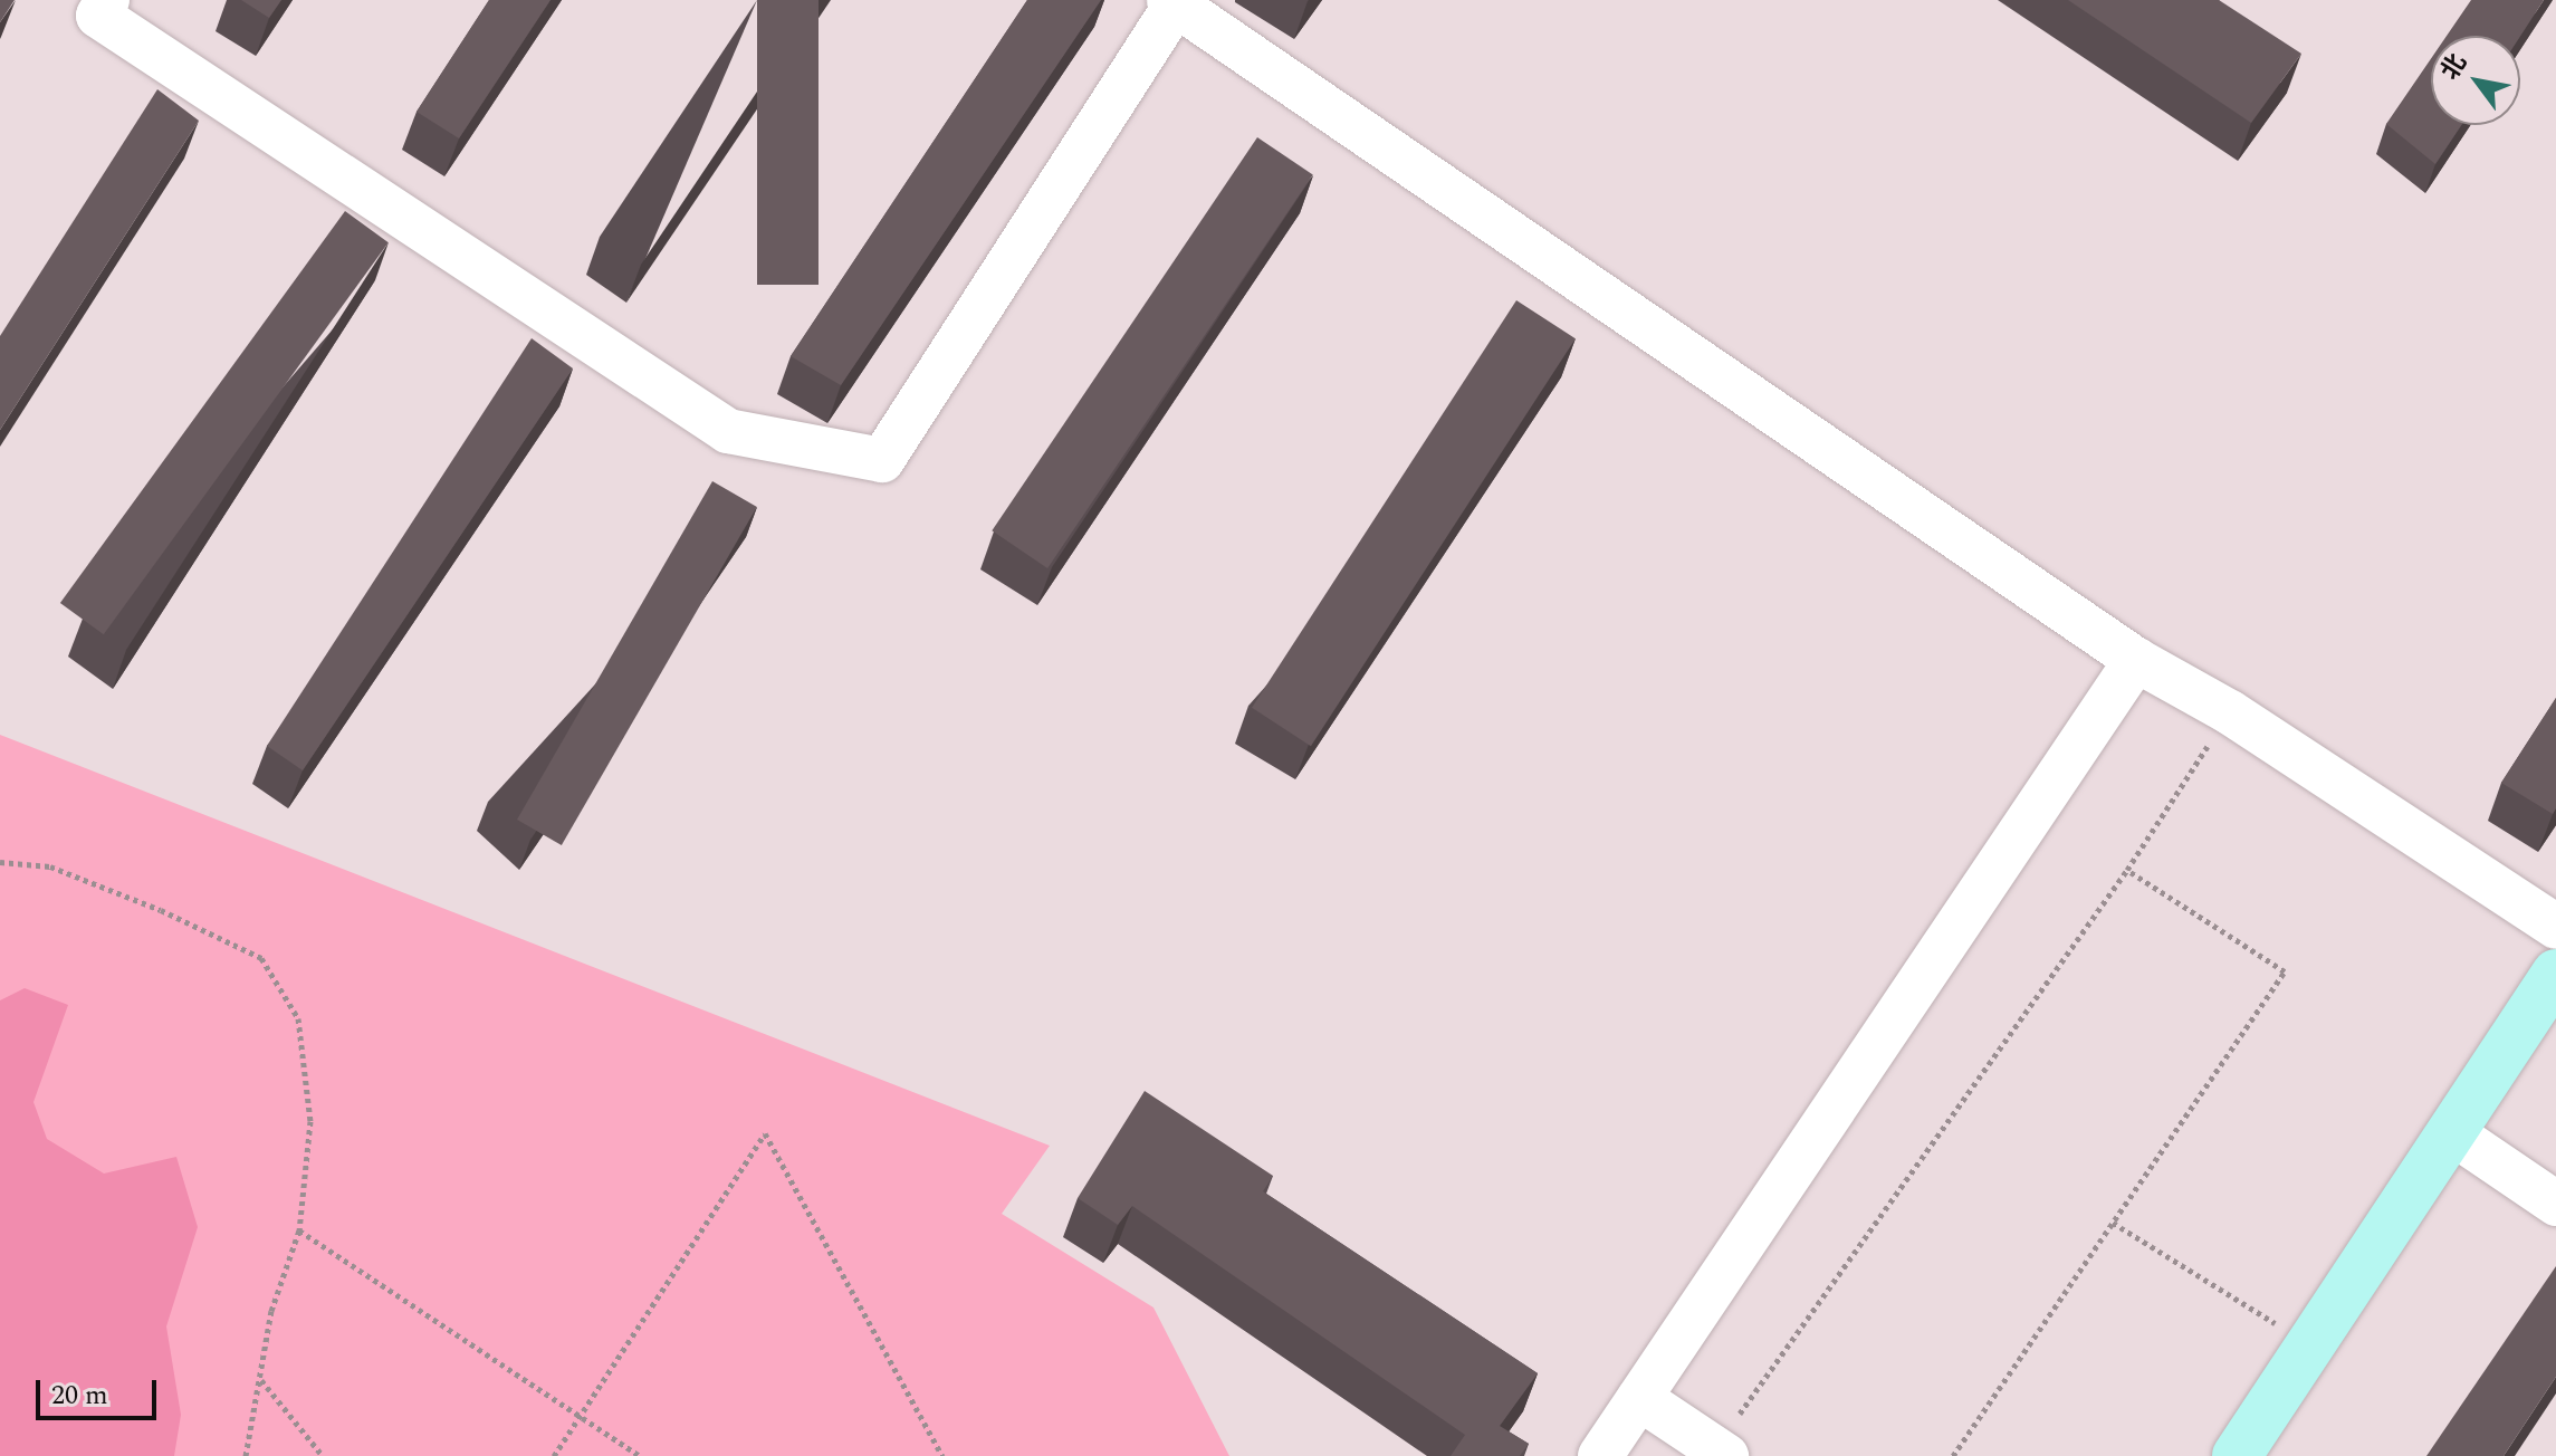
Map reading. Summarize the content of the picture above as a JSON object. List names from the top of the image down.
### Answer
{
  "scale_bar": "20 m",
  "north": "top left"
}
